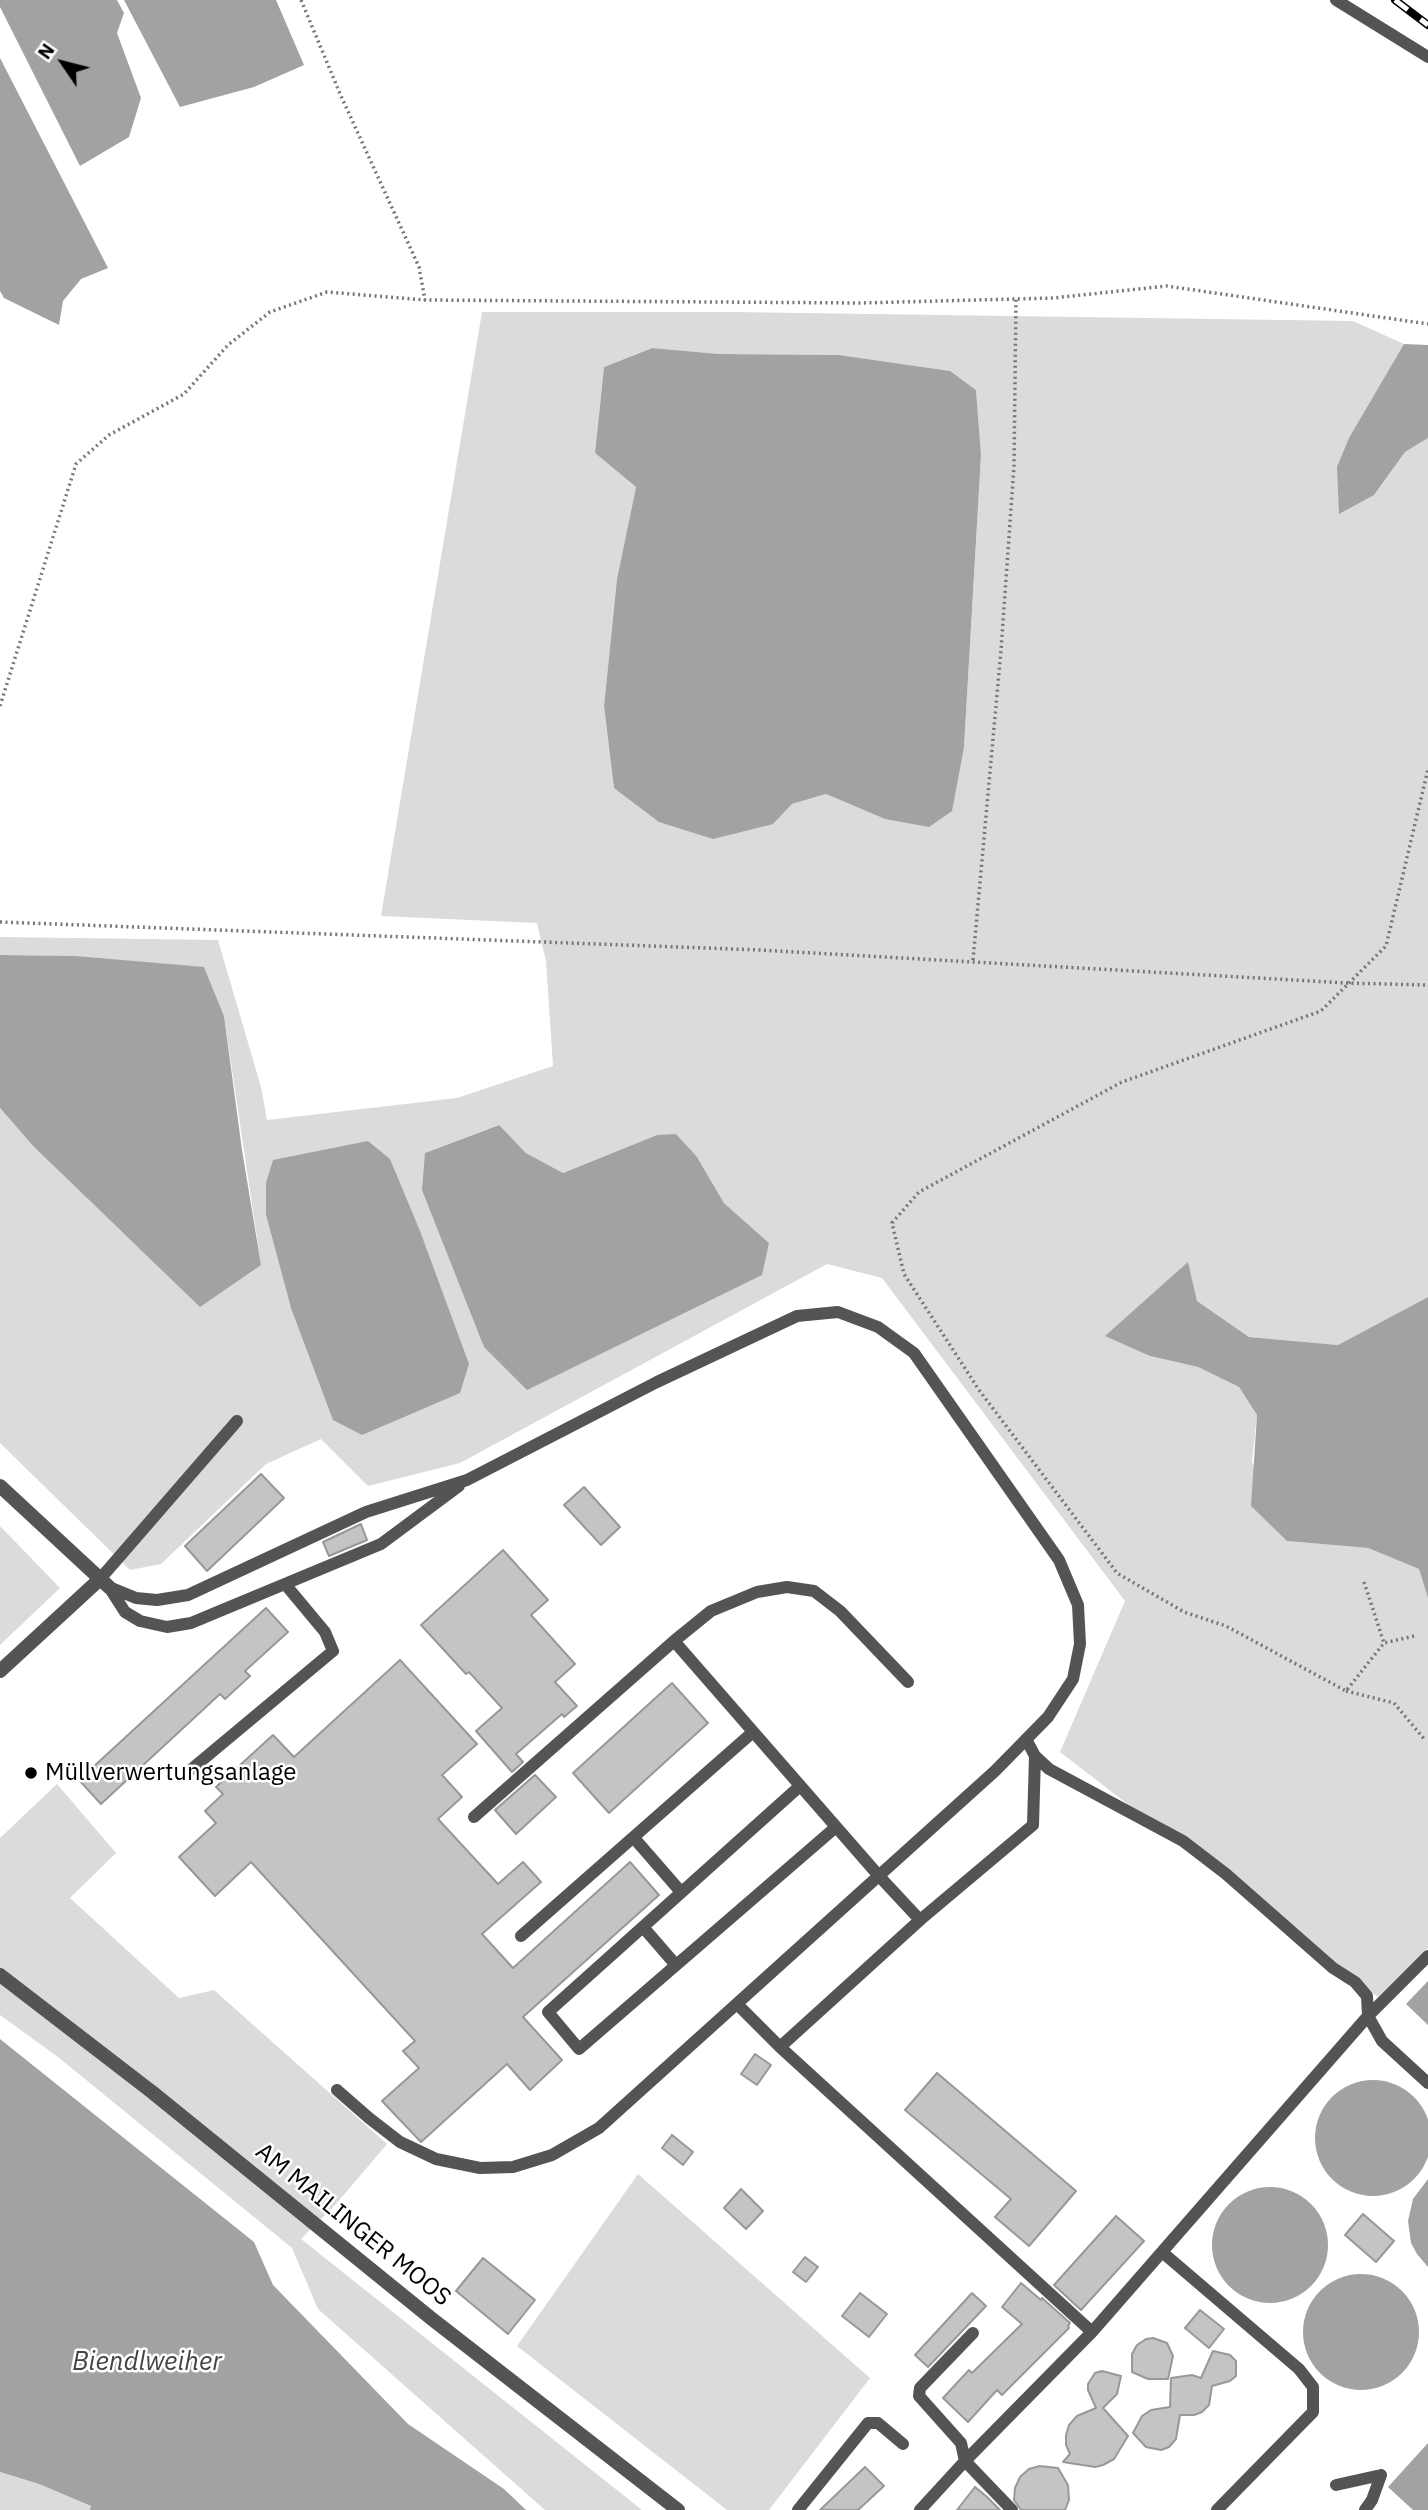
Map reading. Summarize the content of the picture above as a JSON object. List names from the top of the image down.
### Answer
{
  "streets": {
    "street": ["AM MAILINGER MOOS"]
  },
  "water": ["Biendlweiher"],
  "places": ["Müllverwertungsanlage"],
  "north": "top left"
}
